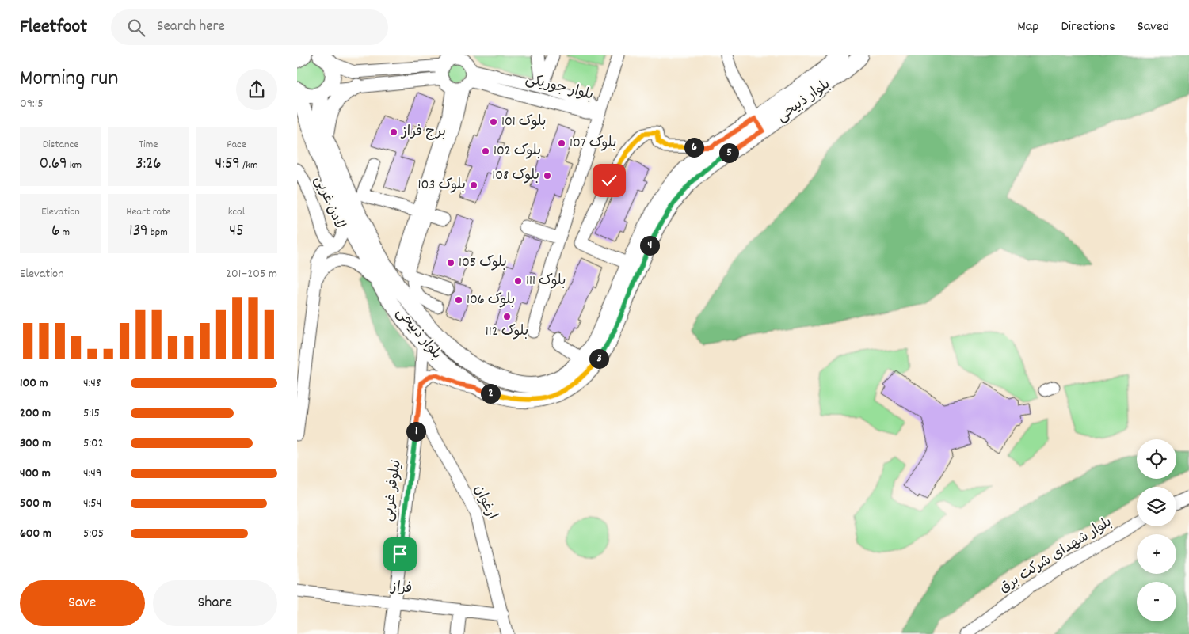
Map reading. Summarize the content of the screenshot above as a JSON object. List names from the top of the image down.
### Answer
{
  "streets": {
    "main road": ["بلوار ذبیحی"],
    "street": [
      "بلوار جوریکی",
      "لادن غربی",
      "نیلوفر غربی",
      "ارغوان",
      "بلوار شهدای شرکت برق",
      "فراز"
    ]
  },
  "crossings": [
    ["بلوار ذبیحی", "نیلوفر غربی"],
    ["نیلوفر غربی", "ارغوان"],
    ["نیلوفر غربی", "فراز"],
    ["ارغوان", "فراز"]
  ],
  "places": [
    "بلوک 101",
    "برج فراز",
    "بلوک 107",
    "بلوک 102",
    "بلوک 108",
    "بلوک 103",
    "بلوک 105",
    "بلوک 111",
    "بلوک 106",
    "بلوک 112"
  ],
  "page": {
    "header": "Fleetfoot",
    "search": "Search here",
    "nav": ["Map", "Directions", "Saved"],
    "heading": ["Morning run", "09:15"],
    "stats": [
      ["Distance", "0.69 km"],
      ["Time", "3:26"],
      ["Pace", "4:59 /km"],
      ["Elevation", "6 m"],
      ["Heart rate", "139 bpm"],
      ["kcal", "45"]
    ],
    "pins": [
      "6",
      "5",
      "4",
      "3",
      "2",
      "1"
    ],
    "chart": ["Elevation", "201–205 m"],
    "list": [
      {
        "name": "100 m",
        "note": "4:48"
      },
      {
        "name": "200 m",
        "note": "5:15"
      },
      {
        "name": "300 m",
        "note": "5:02"
      },
      {
        "name": "400 m",
        "note": "4:49"
      },
      {
        "name": "500 m",
        "note": "4:54"
      },
      {
        "name": "600 m",
        "note": "5:05"
      }
    ],
    "map_buttons": ["+", "−"],
    "buttons": ["Save", "Share"]
  }
}
